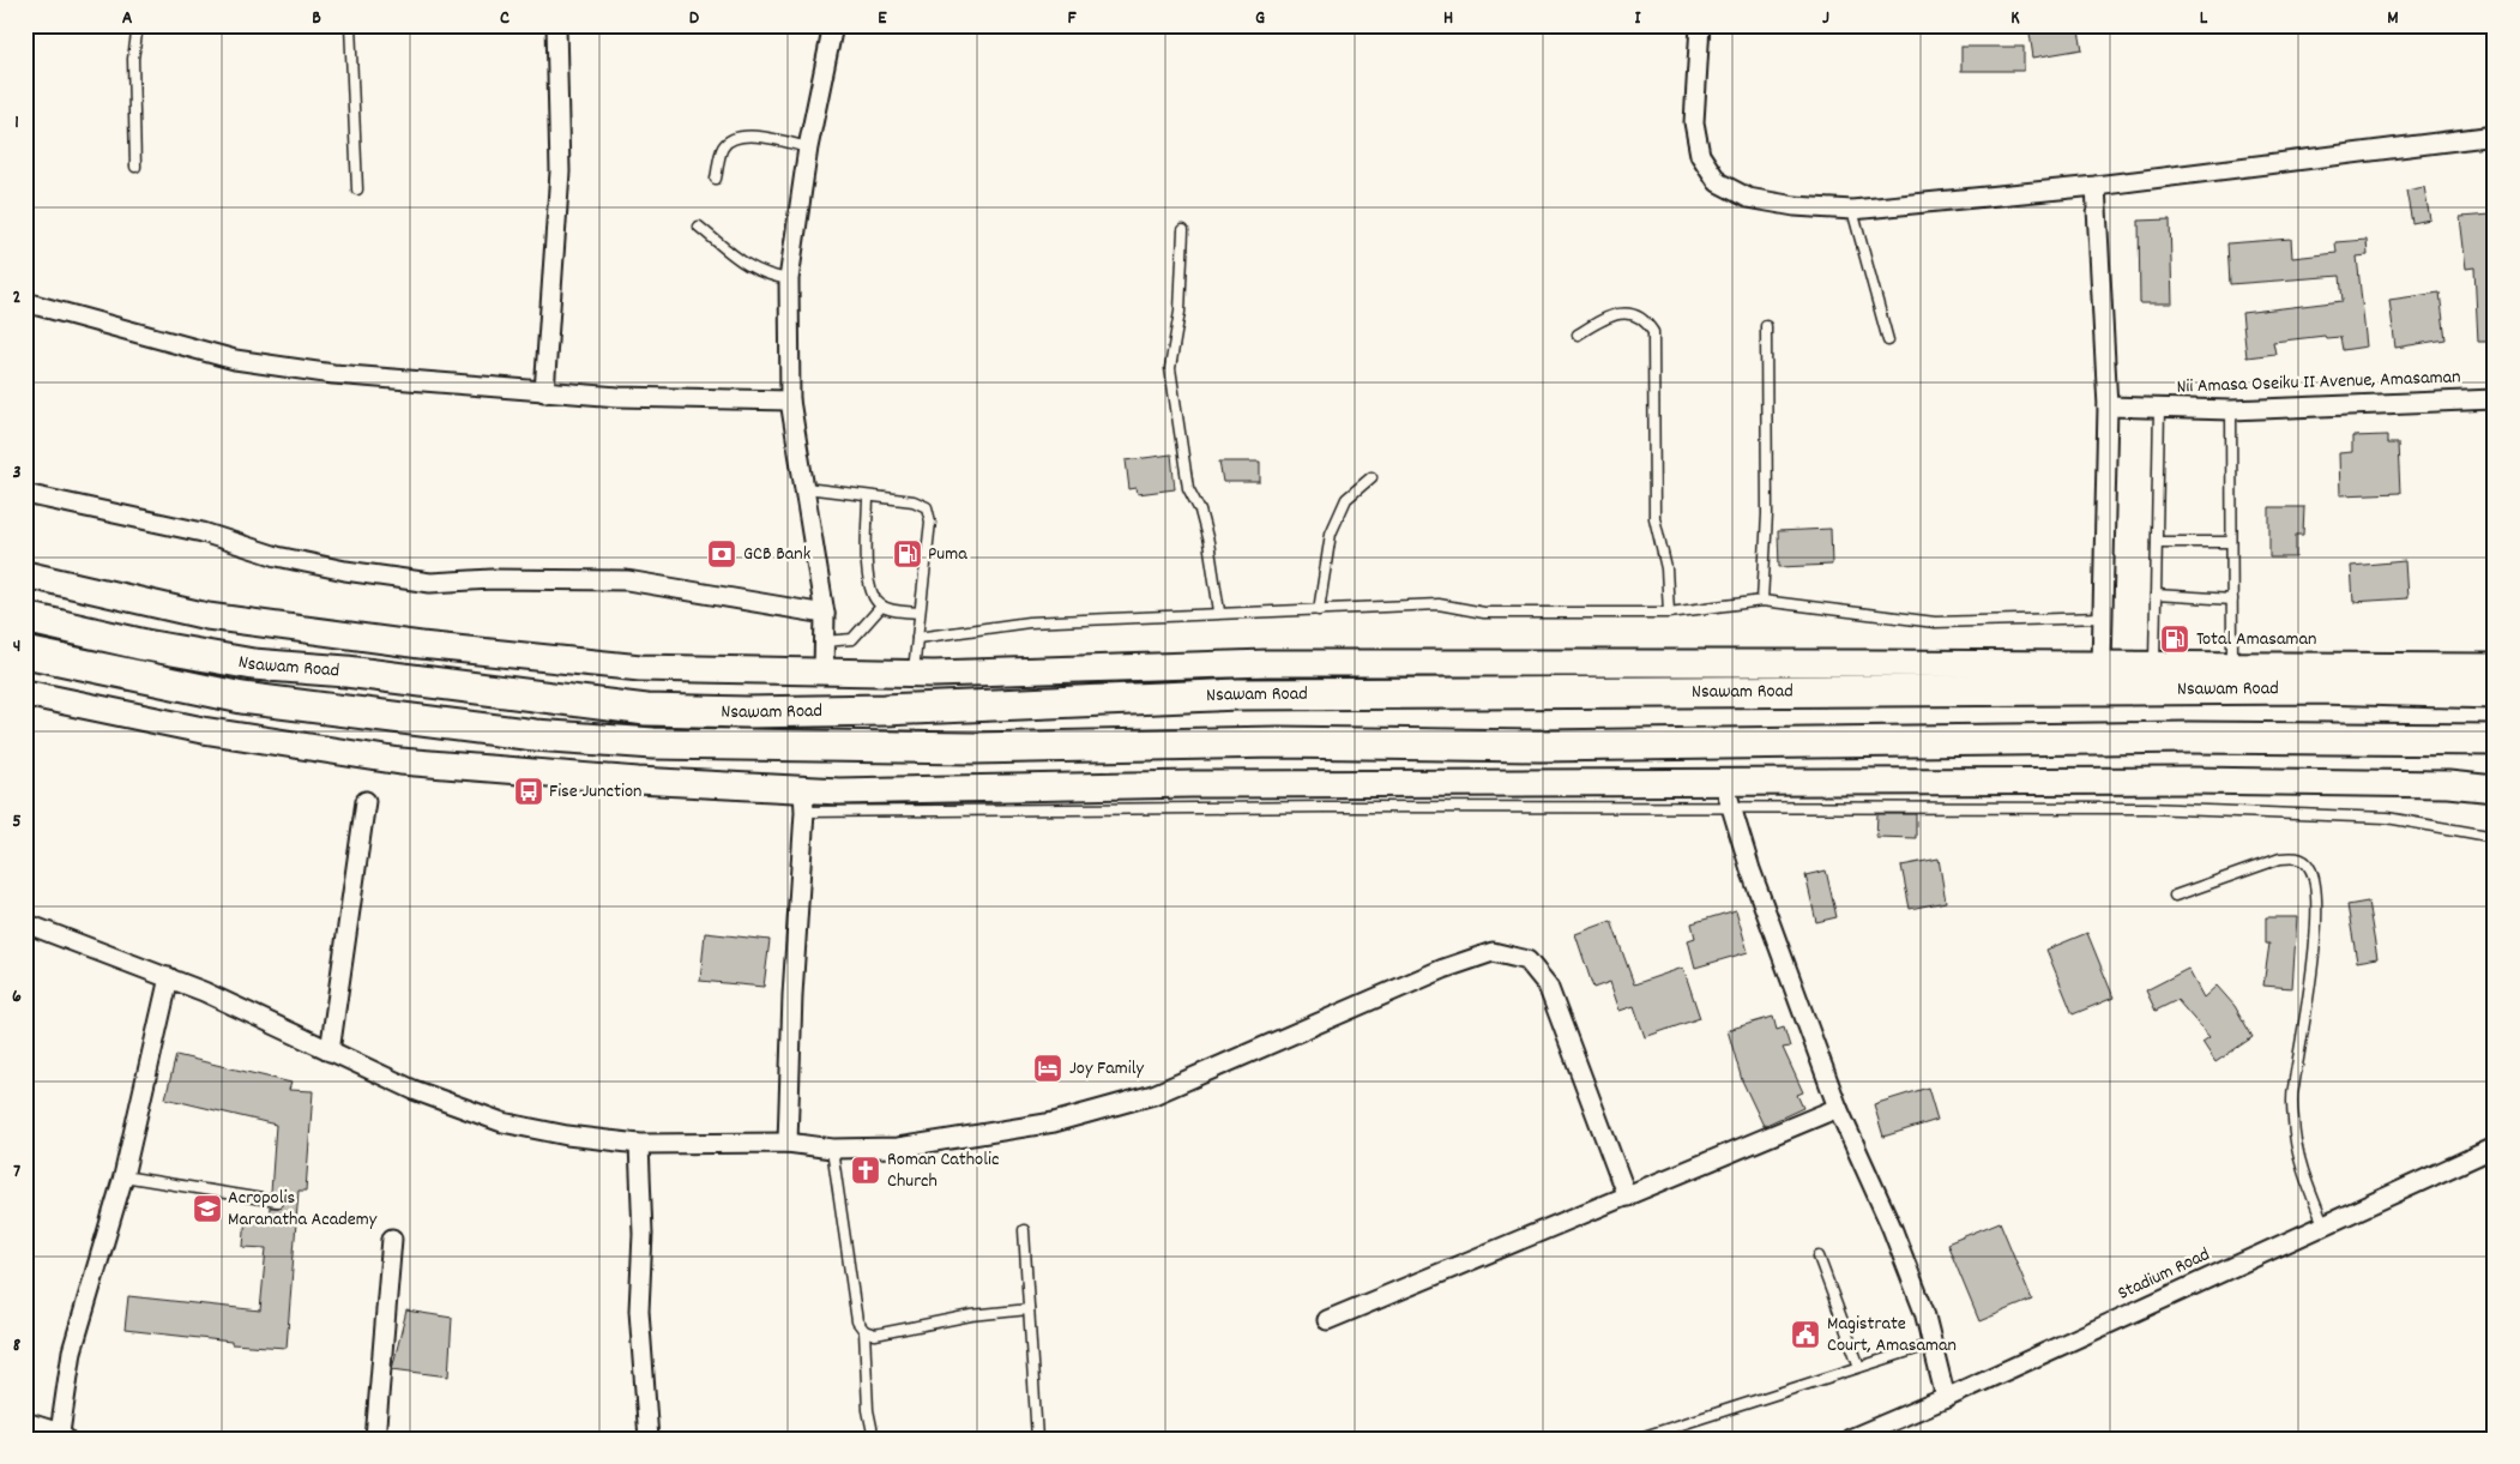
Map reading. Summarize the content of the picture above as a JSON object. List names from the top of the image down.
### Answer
{
  "streets": {
    "highway": ["Nsawam Road"],
    "street": ["Nii Amasa Oseiku II Avenue, Amasaman", "Stadium Road"]
  },
  "places": {
    "bank": ["GCB Bank"],
    "fuel station": ["Puma", "Total Amasaman"],
    "bus stop": ["Fise Junction"],
    "hotel": ["Joy Family"],
    "church": ["Roman Catholic Church"],
    "school or university": ["Acropolis Maranatha Academy"],
    "public building": ["Magistrate Court, Amasaman"]
  },
  "grid": {
    "columns": [
      "A",
      "B",
      "C",
      "D",
      "E",
      "F",
      "G",
      "H",
      "I",
      "J",
      "K",
      "L",
      "M"
    ],
    "rows": [
      "1",
      "2",
      "3",
      "4",
      "5",
      "6",
      "7",
      "8"
    ]
  }
}
